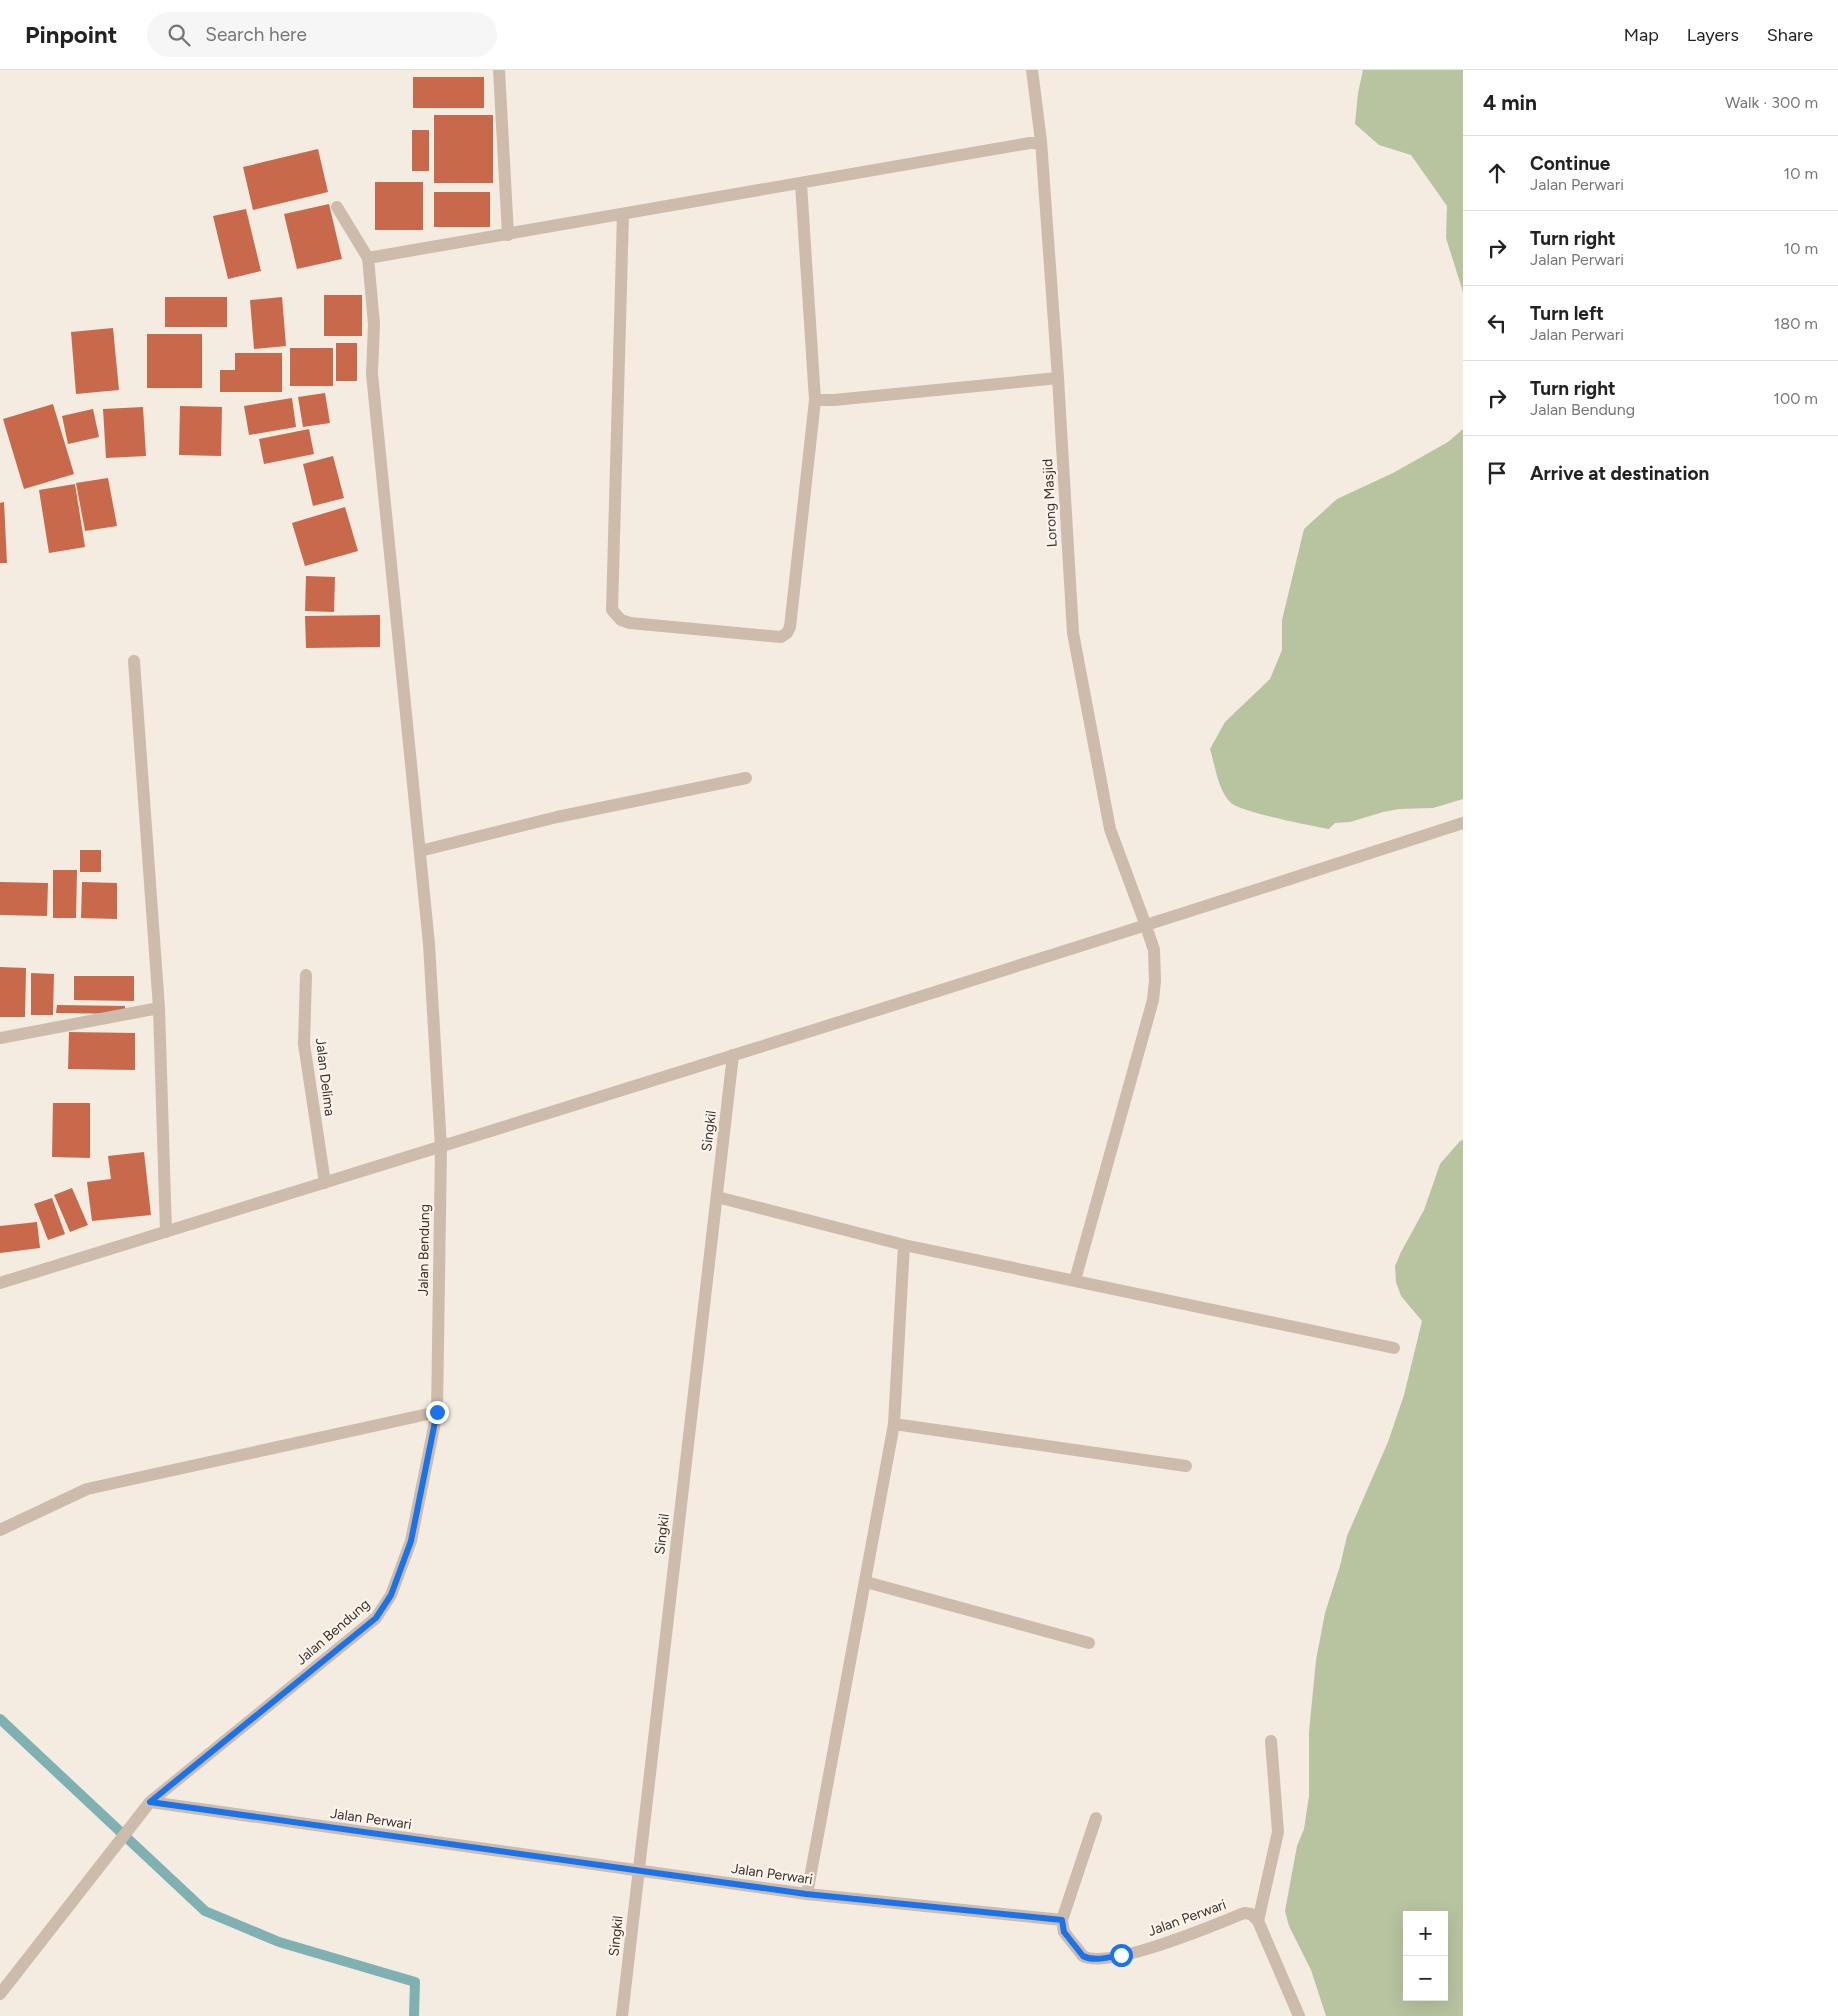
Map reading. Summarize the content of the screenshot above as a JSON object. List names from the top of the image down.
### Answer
{
  "streets": {
    "street": [
      "Lorong Masjid",
      "Jalan Delima",
      "Singkil",
      "Jalan Bendung",
      "Jalan Perwari"
    ]
  },
  "crossings": [
    ["Singkil", "Jalan Perwari"],
    ["Jalan Bendung", "Jalan Perwari"]
  ],
  "page": {
    "header": "Pinpoint",
    "search": "Search here",
    "nav": ["Map", "Layers", "Share"],
    "heading": ["4 min", "Walk · 300 m"],
    "list": [
      ["Continue", "Jalan Perwari", "10 m"],
      ["Turn right", "Jalan Perwari", "10 m"],
      ["Turn left", "Jalan Perwari", "180 m"],
      ["Turn right", "Jalan Bendung", "100 m"],
      "Arrive at destination"
    ],
    "map_buttons": ["+", "−"]
  }
}
